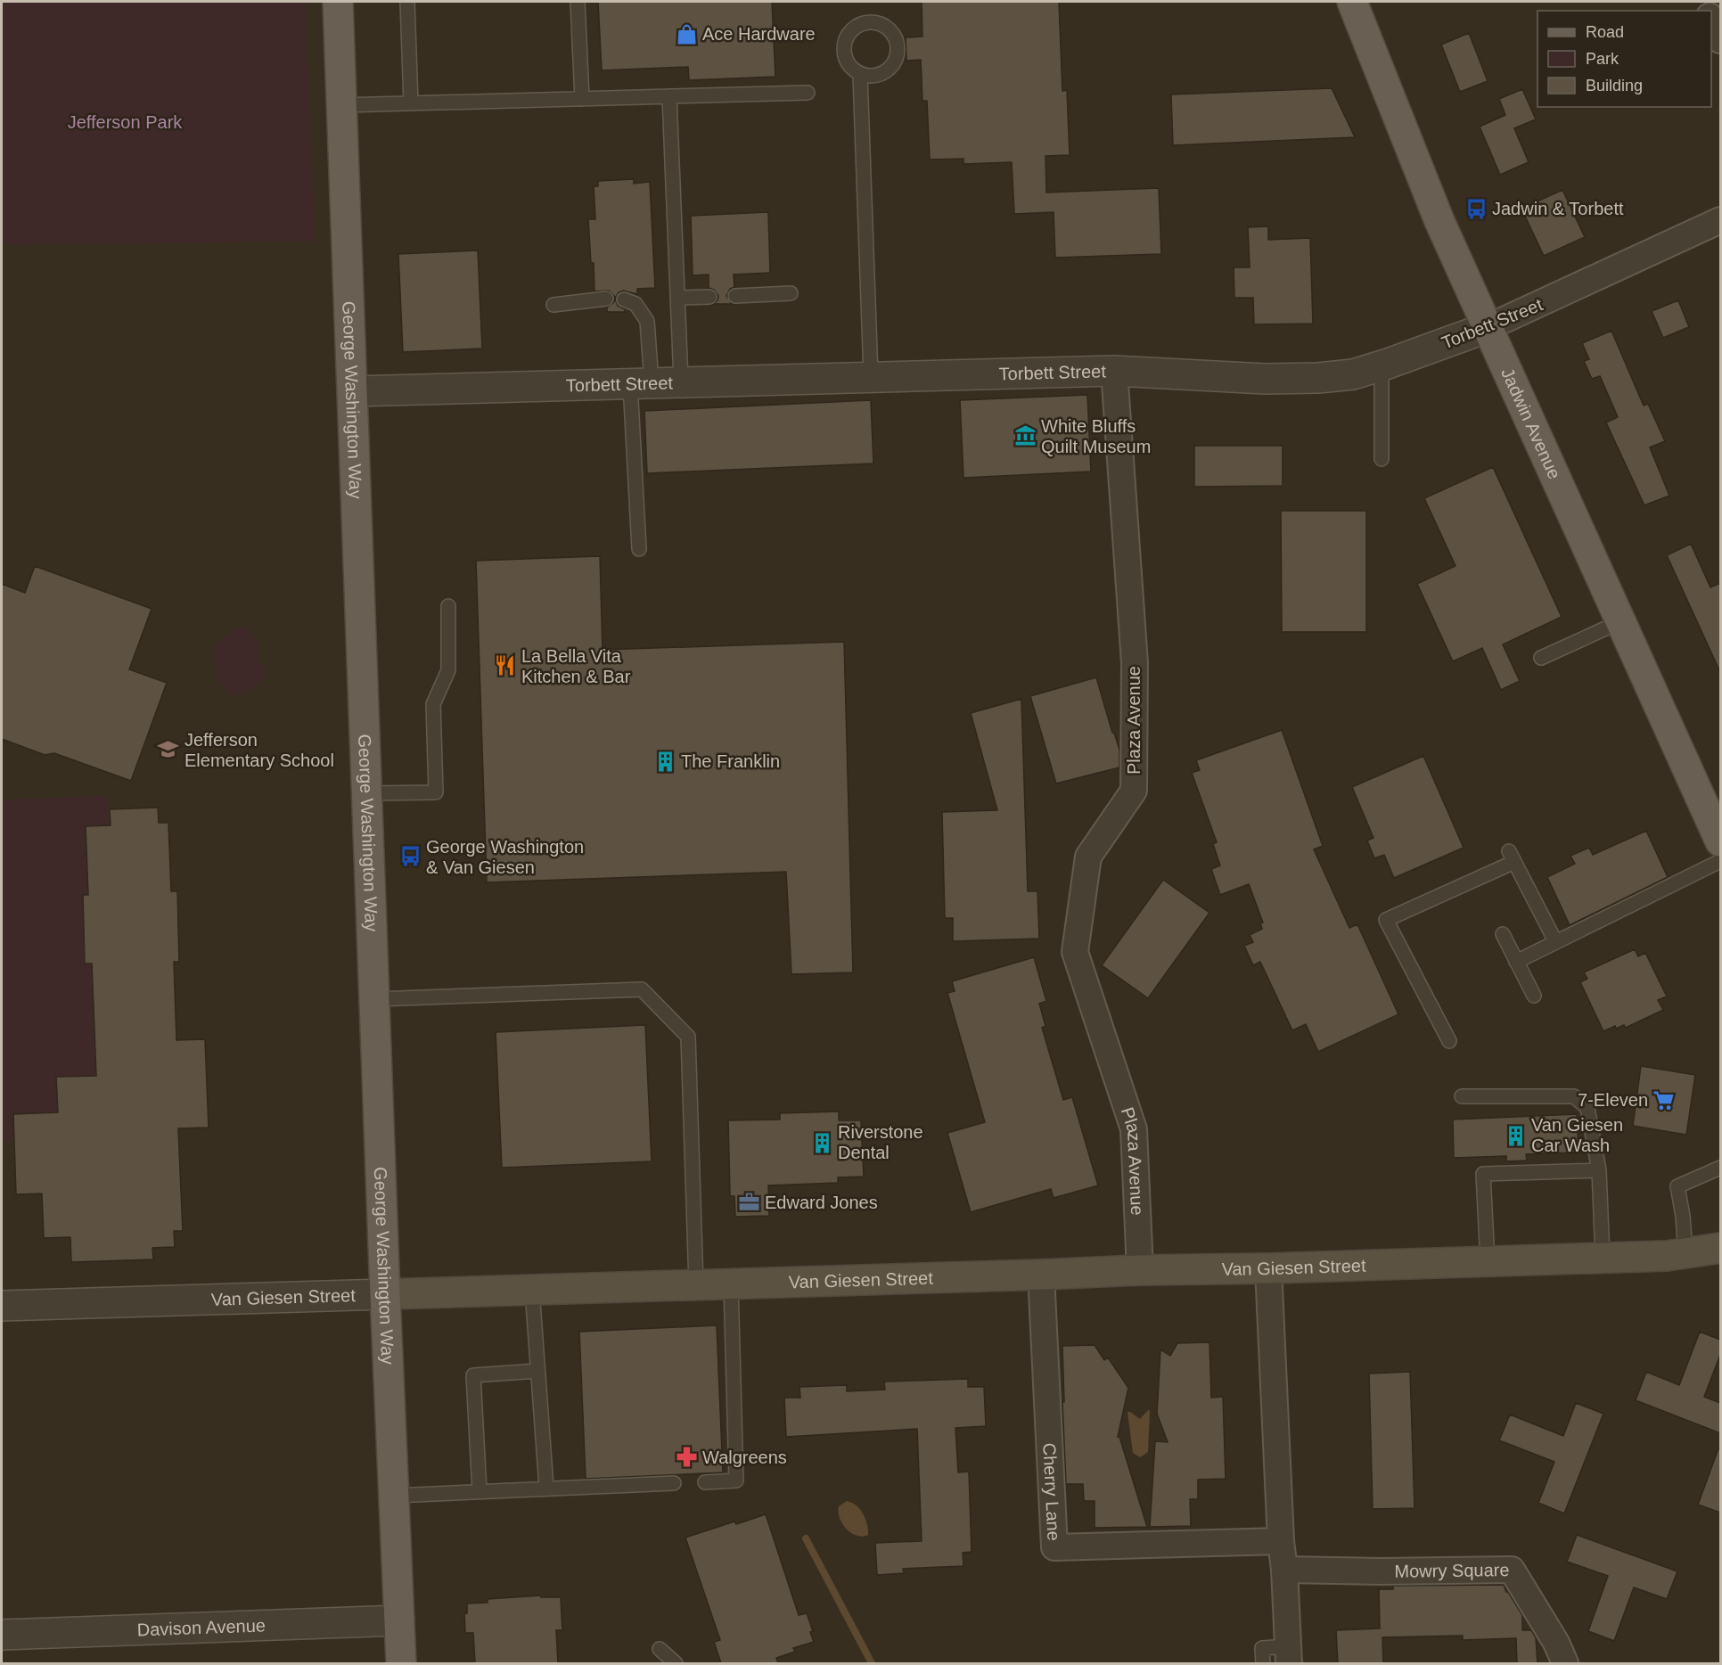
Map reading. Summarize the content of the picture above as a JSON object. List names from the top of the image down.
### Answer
{
  "streets": {
    "main road": ["George Washington Way", "Jadwin Avenue", "Van Giesen Street"],
    "street": [
      "Torbett Street",
      "Plaza Avenue",
      "Cherry Lane",
      "Mowry Square",
      "Davison Avenue"
    ]
  },
  "crossings": [
    ["Torbett Street", "George Washington Way"],
    ["Torbett Street", "Jadwin Avenue"],
    ["Torbett Street", "Plaza Avenue"],
    ["George Washington Way", "Van Giesen Street"],
    ["George Washington Way", "Davison Avenue"],
    ["Plaza Avenue", "Van Giesen Street"],
    ["Van Giesen Street", "Cherry Lane"]
  ],
  "parks": ["Jefferson Park"],
  "places": {
    "shop": ["Ace Hardware"],
    "bus stop": ["Jadwin & Torbett", "George Washington & Van Giesen"],
    "museum": ["White Bluffs Quilt Museum"],
    "restaurant": ["La Bella Vita Kitchen & Bar"],
    "school or university": ["Jefferson Elementary School"],
    "building": ["The Franklin", "Van Giesen Car Wash", "Riverstone Dental"],
    "supermarket": ["7-Eleven"],
    "office": ["Edward Jones"],
    "pharmacy": ["Walgreens"]
  },
  "legend": ["Road", "Park", "Building"]
}
